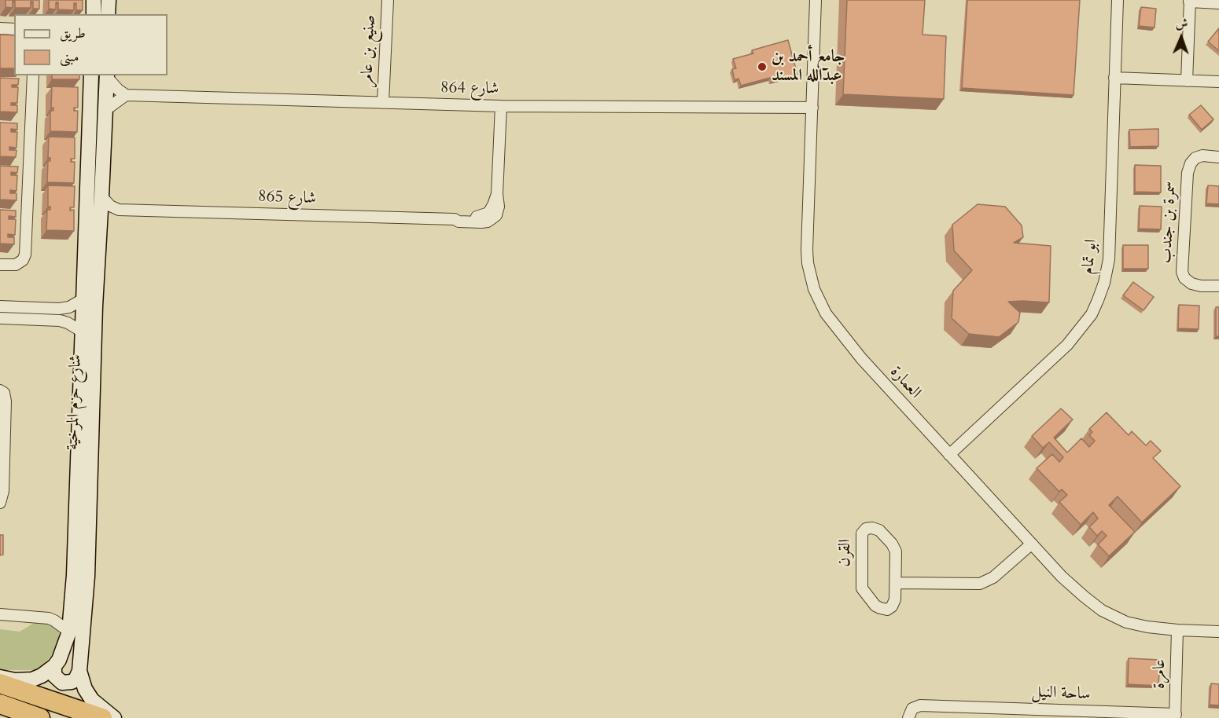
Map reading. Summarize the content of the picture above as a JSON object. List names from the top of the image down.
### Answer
{
  "streets": {
    "street": [
      "صنيع بن عامر",
      "شارع 864",
      "شارع 865",
      "سمرة بن جندب",
      "ابو تمام",
      "العمارة",
      "شارع حزم المرخية",
      "القرن",
      "عامرة",
      "ساحة النيل"
    ]
  },
  "crossings": [
    ["صنيع بن عامر", "شارع 864"],
    ["شارع 864", "شارع 865"],
    ["شارع 864", "العمارة"],
    ["ابو تمام", "العمارة"],
    ["العمارة", "عامرة"],
    ["عامرة", "ساحة النيل"]
  ],
  "places": ["جامع أحمد بن عبدالله المسند"],
  "legend": ["طريق", "مبنى"],
  "north": "top"
}
